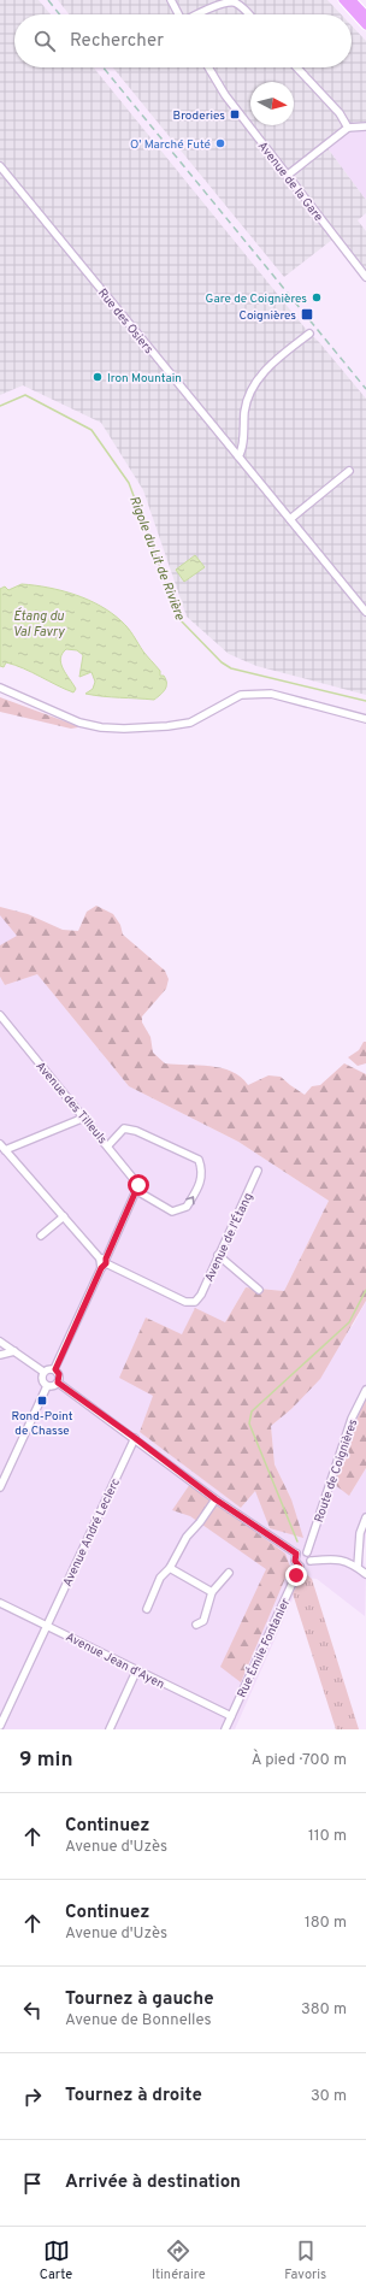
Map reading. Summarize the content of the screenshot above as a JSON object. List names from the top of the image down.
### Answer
{
  "streets": {
    "street": [
      "Avenue de la Gare",
      "Rue des Osiers",
      "Avenue des Tilleuls",
      "Avenue de l'Étang",
      "Route de Coignières",
      "Avenue André Leclerc",
      "Rue Émile Fontanier",
      "Avenue Jean d'Ayen"
    ]
  },
  "crossings": [
    ["Route de Coignières", "Rue Émile Fontanier"],
    ["Avenue André Leclerc", "Avenue Jean d'Ayen"],
    ["Rue Émile Fontanier", "Avenue Jean d'Ayen"]
  ],
  "water": ["Rigole du Lit de Rivière", "Étang du Val Favry"],
  "places": {
    "transit": ["Broderies", "Coignières", "Rond-Point de Chasse"],
    "other": ["O' Marché Futé", "Gare de Coignières", "Iron Mountain"]
  },
  "north": "right",
  "page": {
    "search": "Rechercher",
    "heading": ["9 min", "À pied · 700 m"],
    "list": [
      ["Continuez", "Avenue d'Uzès", "110 m"],
      ["Continuez", "Avenue d'Uzès", "180 m"],
      ["Tournez à gauche", "Avenue de Bonnelles", "380 m"],
      ["Tournez à droite", "30 m"],
      "Arrivée à destination"
    ],
    "nav": ["Carte", "Itinéraire", "Favoris"]
  }
}
